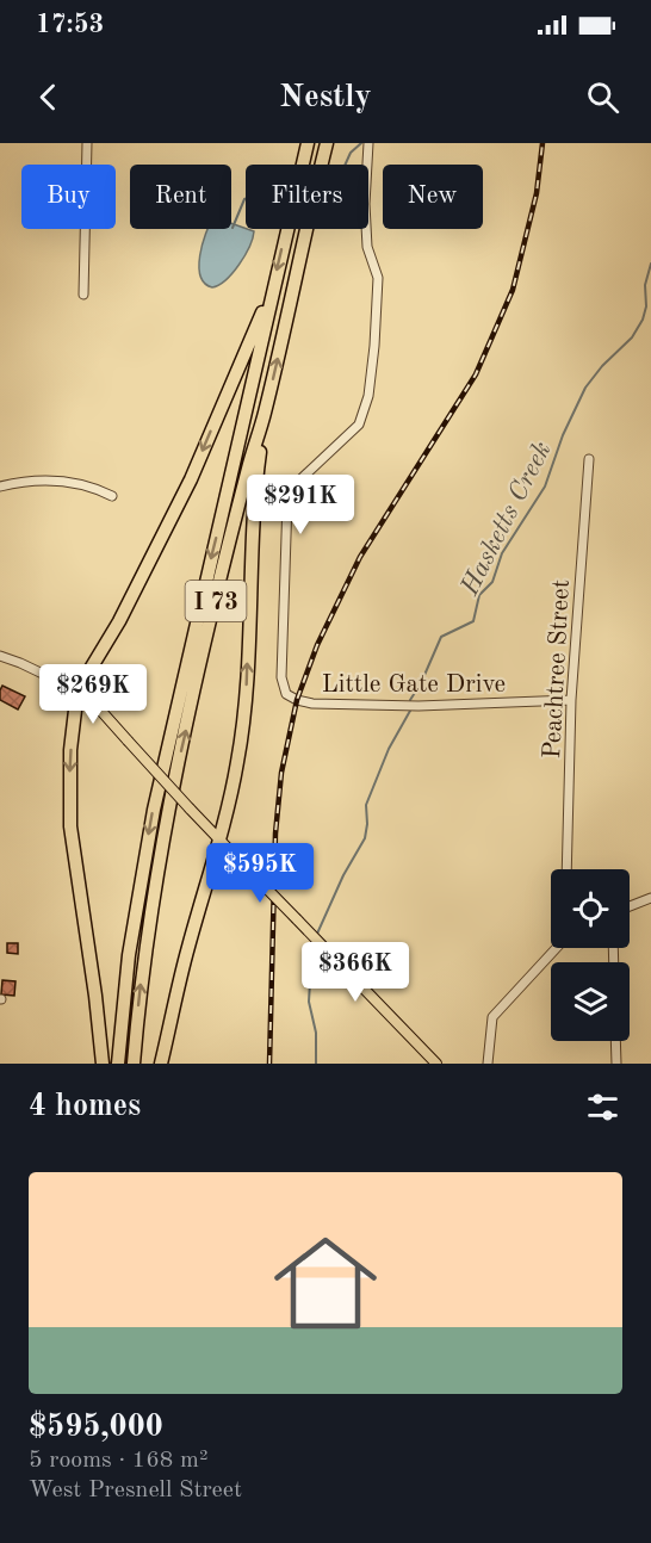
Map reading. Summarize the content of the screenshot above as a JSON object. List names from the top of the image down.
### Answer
{
  "streets": {
    "highway": ["I 73"],
    "street": ["Peachtree Street", "Little Gate Drive"]
  },
  "crossings": [
    ["Peachtree Street", "Little Gate Drive"]
  ],
  "water": ["Hasketts Creek"],
  "page": {
    "status": "17:53",
    "header": "Nestly",
    "chip": [
      "Buy",
      "Rent",
      "Filters",
      "New"
    ],
    "price": [
      "$291K",
      "$269K",
      "$595K",
      "$366K"
    ],
    "heading": "4 homes",
    "list": [
      {
        "name": "$595,000",
        "note": "5 rooms · 168 m² · West Presnell Street"
      }
    ]
  }
}
